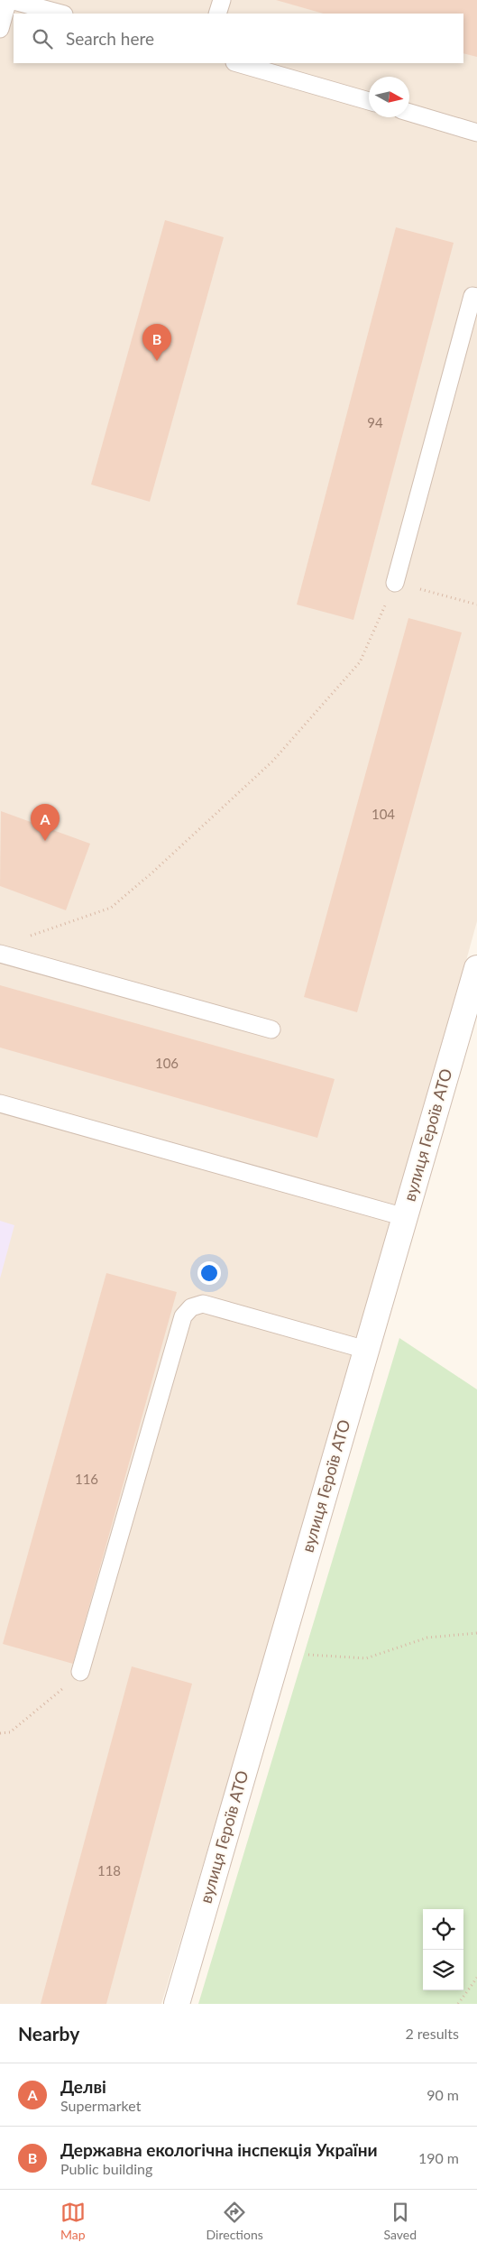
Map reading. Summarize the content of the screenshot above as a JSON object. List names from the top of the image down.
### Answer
{
  "streets": {
    "street": ["вулиця Героїв АТО"]
  },
  "house_numbers": [
    "94",
    "104",
    "106",
    "116",
    "118"
  ],
  "north": "right",
  "page": {
    "search": "Search here",
    "pins": ["B", "A"],
    "heading": ["Nearby", "2 results"],
    "list": [
      {
        "mark": "A",
        "name": "Делві",
        "note": "Supermarket",
        "value": "90 m"
      },
      {
        "mark": "B",
        "name": "Державна екологічна інспекція України",
        "note": "Public building",
        "value": "190 m"
      }
    ],
    "nav": ["Map", "Directions", "Saved"]
  }
}
